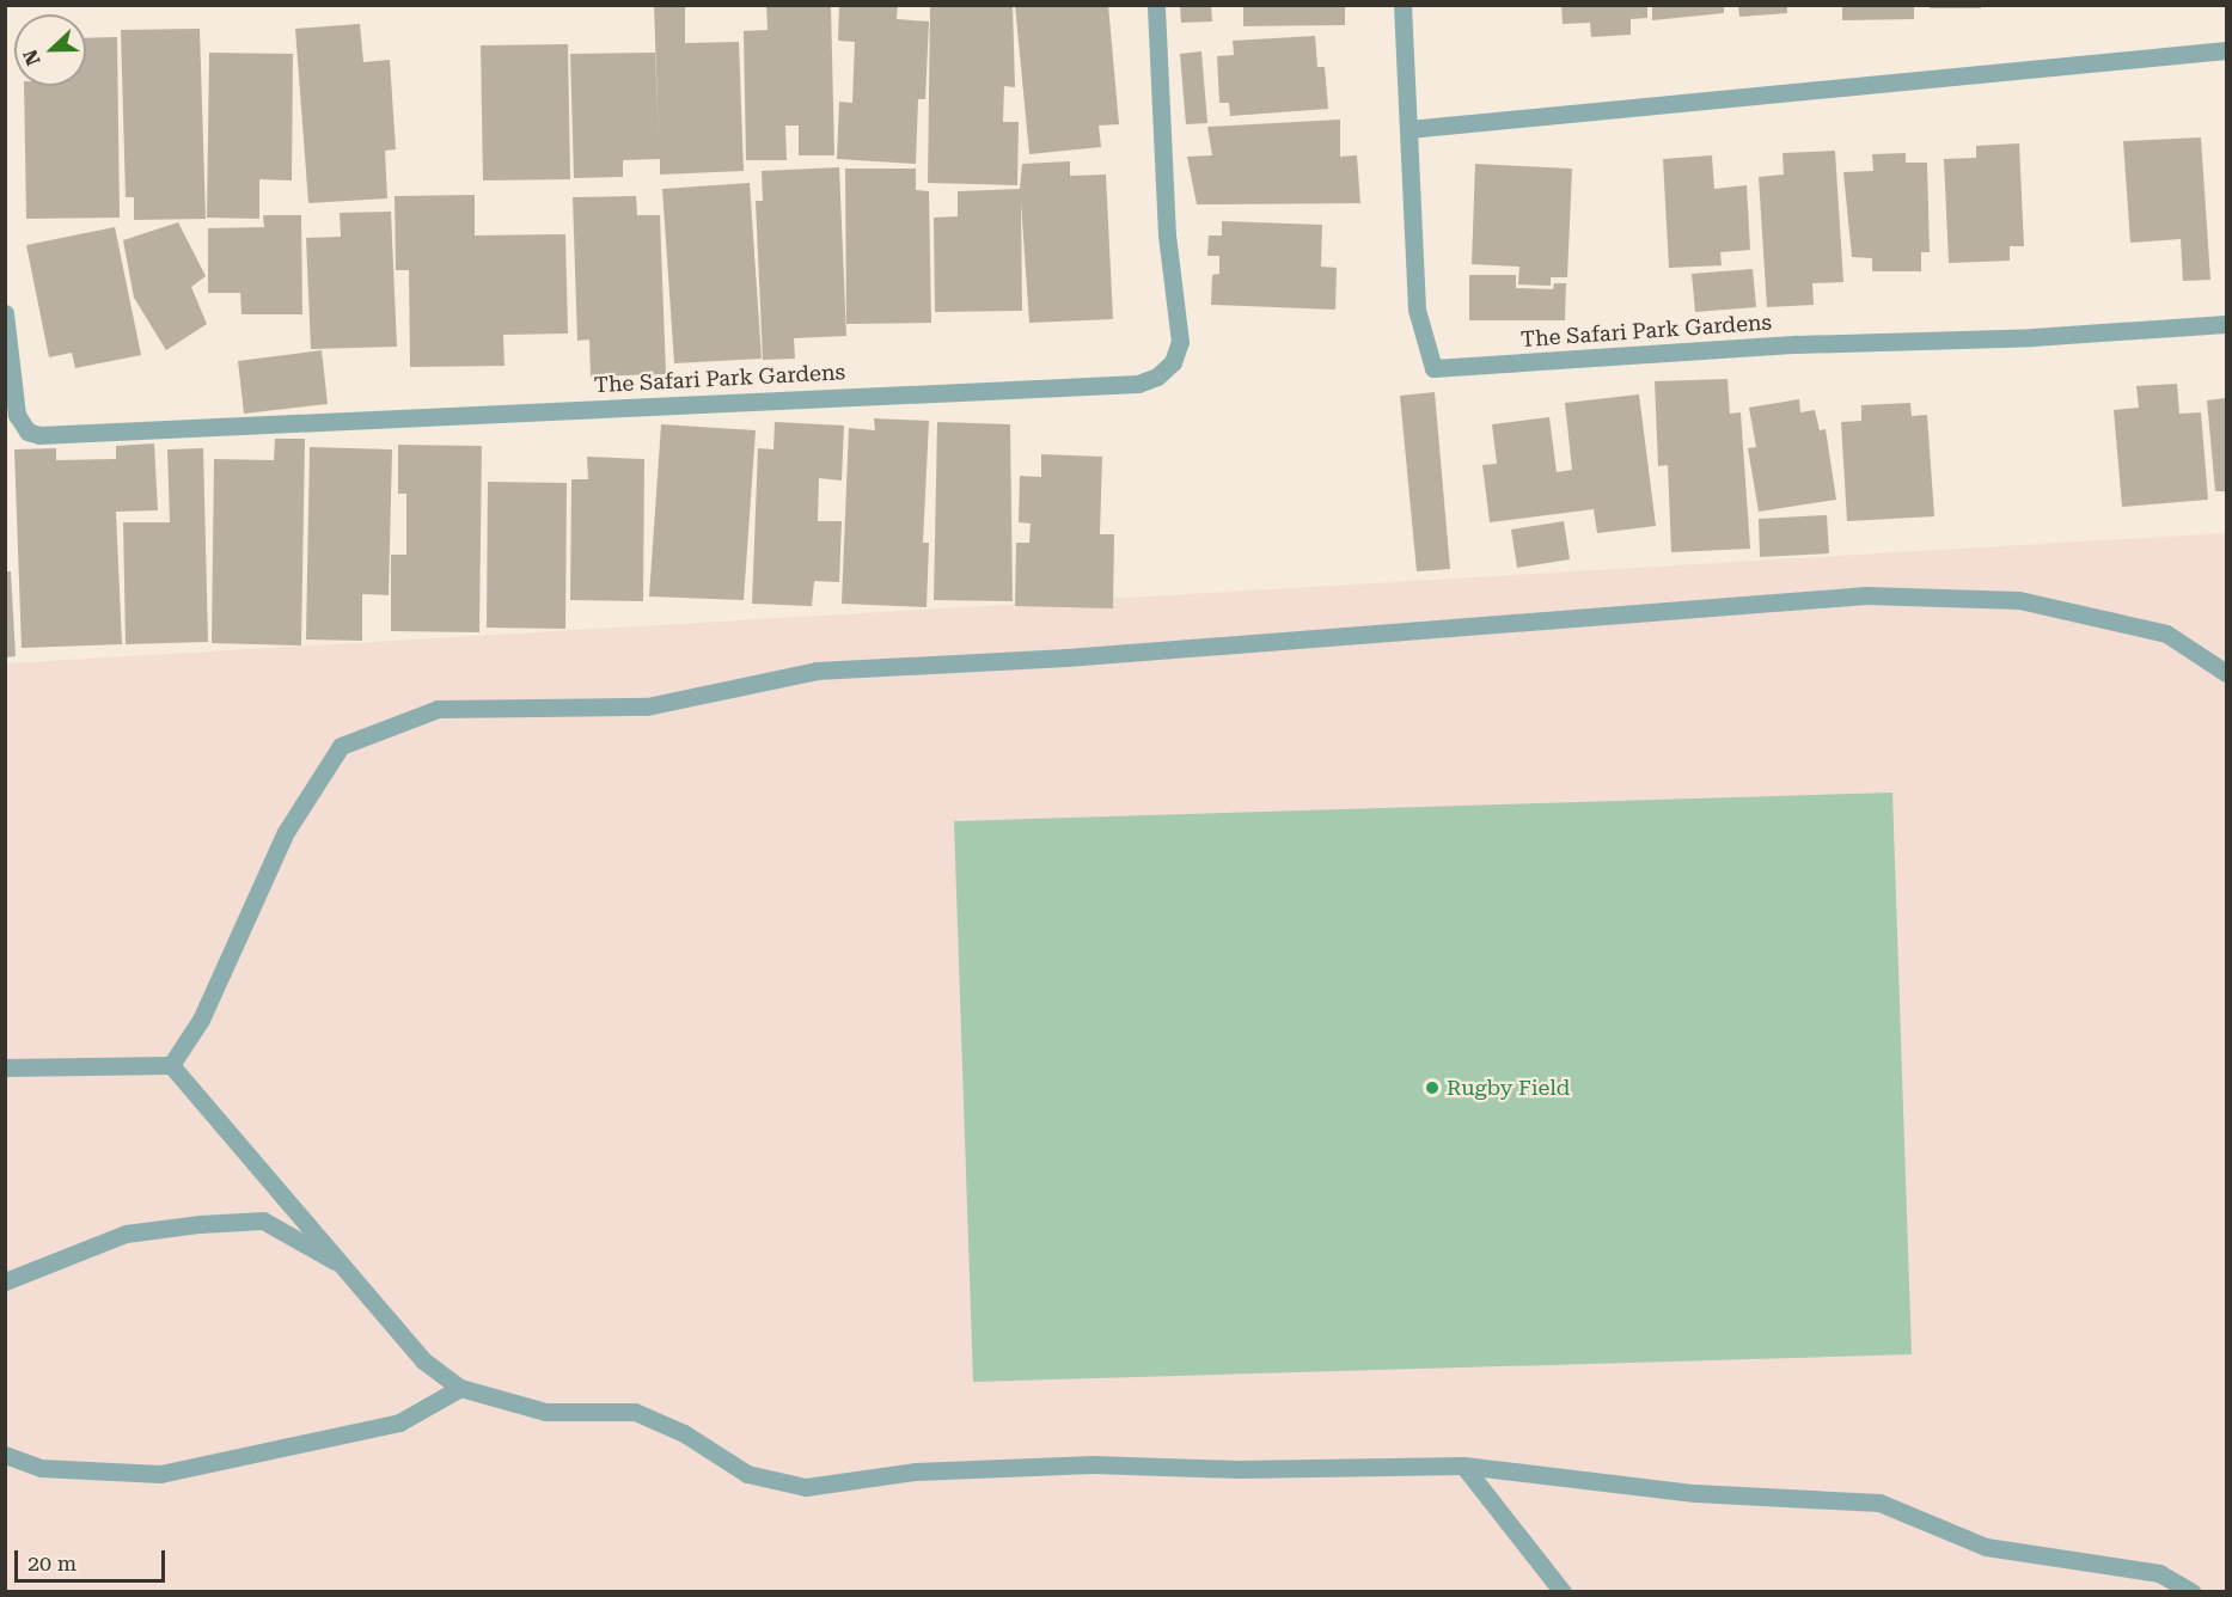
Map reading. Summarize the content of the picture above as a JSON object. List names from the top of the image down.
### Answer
{
  "streets": {
    "street": ["The Safari Park Gardens"]
  },
  "places": ["Rugby Field"],
  "scale_bar": "20 m",
  "north": "left"
}
